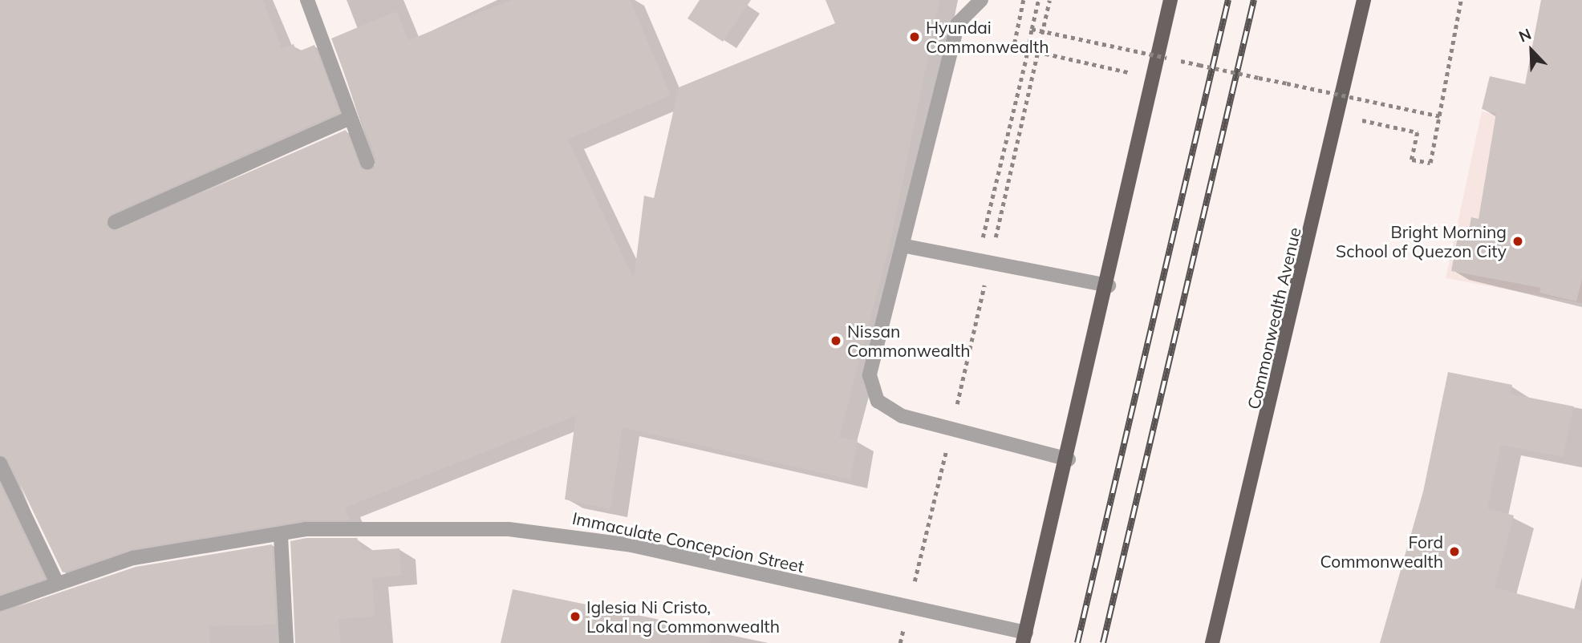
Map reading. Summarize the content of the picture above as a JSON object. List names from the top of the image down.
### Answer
{
  "streets": {
    "main road": ["Commonwealth Avenue"],
    "street": ["Immaculate Concepcion Street"]
  },
  "places": [
    "Hyundai Commonwealth",
    "Bright Morning School of Quezon City",
    "Nissan Commonwealth",
    "Ford Commonwealth",
    "Iglesia Ni Cristo, Lokal ng Commonwealth"
  ],
  "north": "top left"
}
